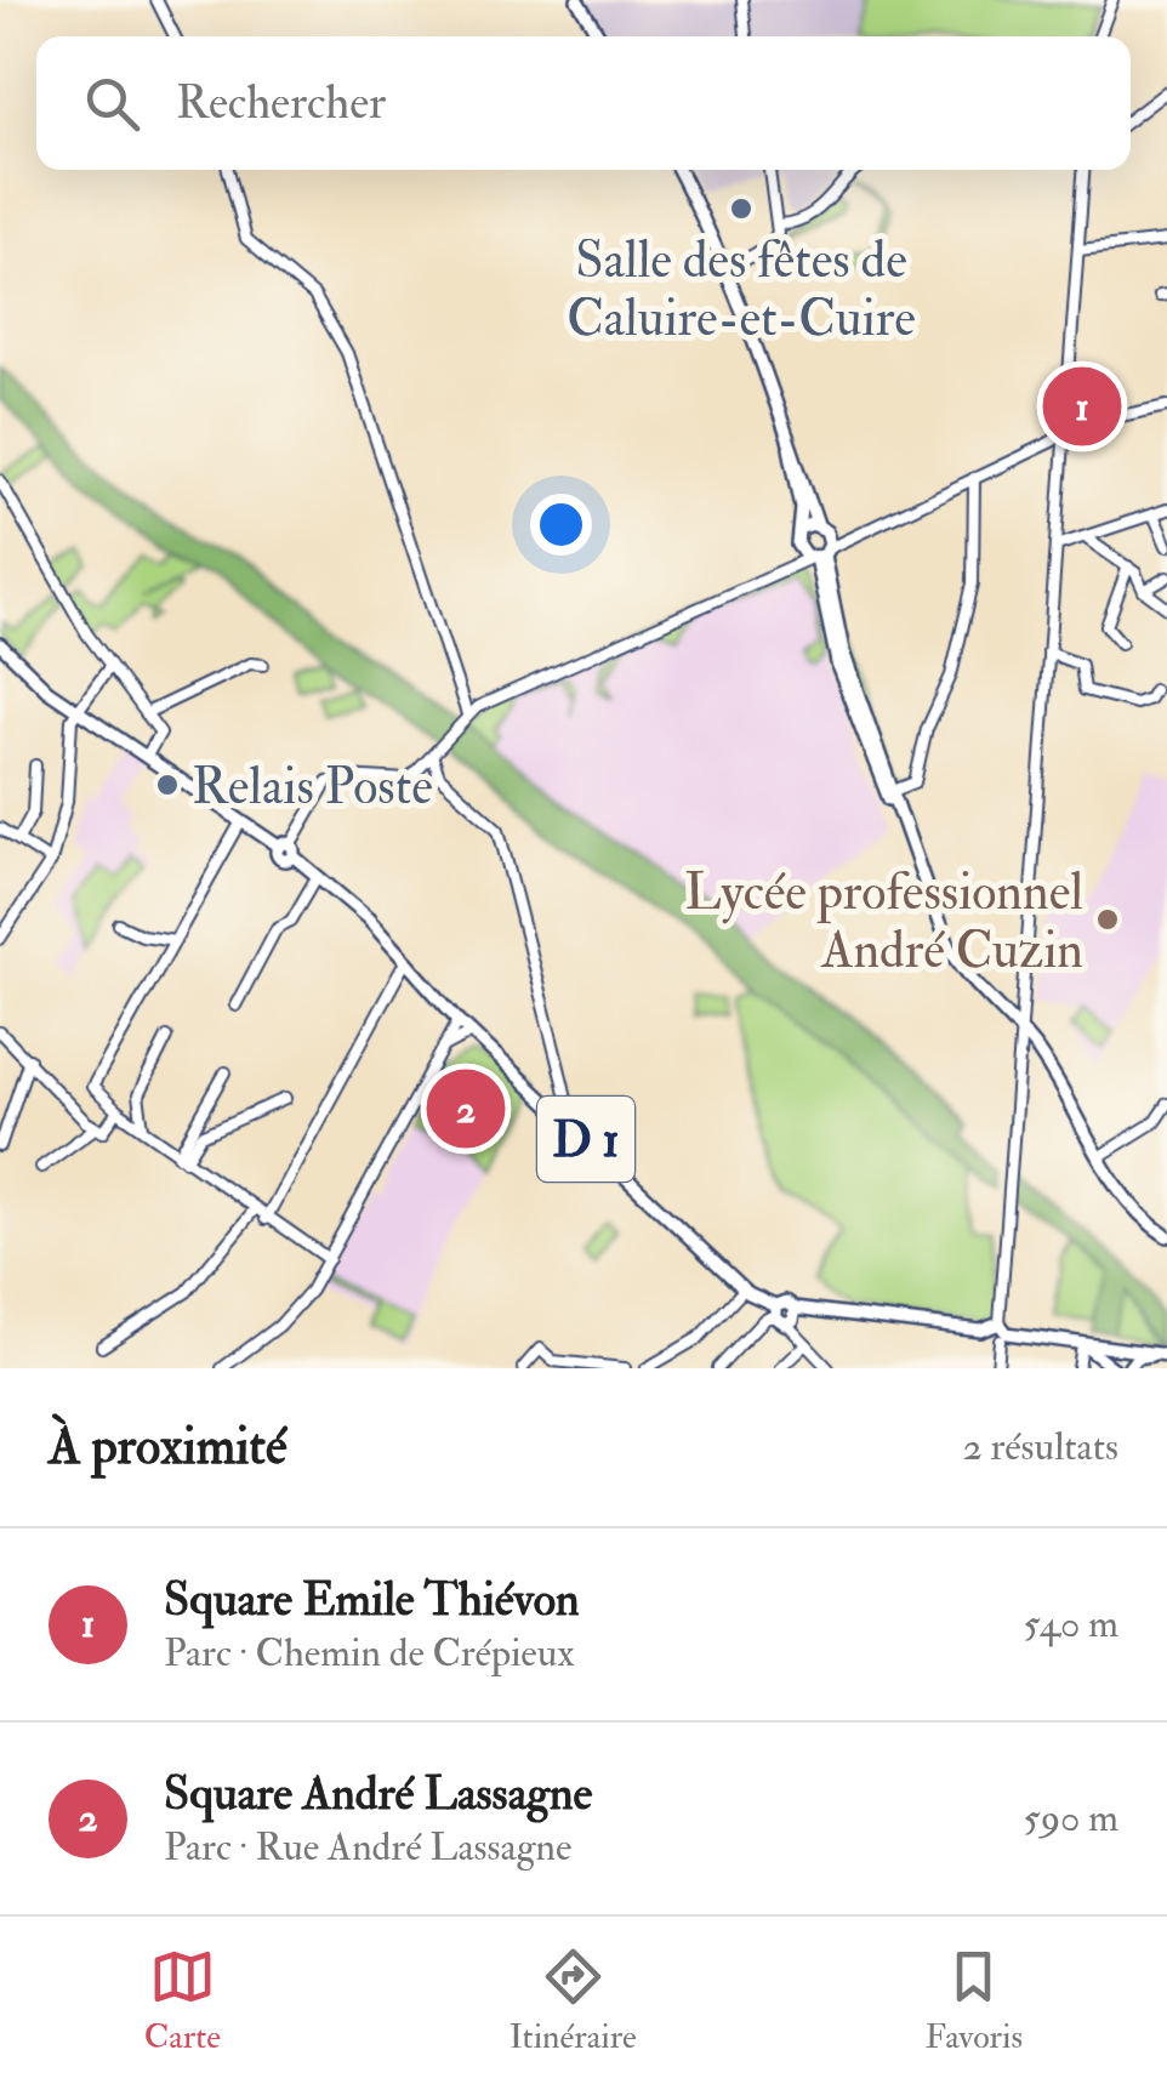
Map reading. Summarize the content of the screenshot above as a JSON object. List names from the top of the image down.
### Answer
{
  "streets": {
    "main road": ["D 1"]
  },
  "places": ["Salle des fêtes de Caluire-et-Cuire", "Relais Poste", "Lycée professionnel André Cuzin"],
  "page": {
    "search": "Rechercher",
    "pins": ["1", "2"],
    "heading": ["À proximité", "2 résultats"],
    "list": [
      {
        "mark": "1",
        "name": "Square Emile Thiévon",
        "note": "Parc · Chemin de Crépieux",
        "value": "540 m"
      },
      {
        "mark": "2",
        "name": "Square André Lassagne",
        "note": "Parc · Rue André Lassagne",
        "value": "590 m"
      }
    ],
    "nav": ["Carte", "Itinéraire", "Favoris"]
  }
}
